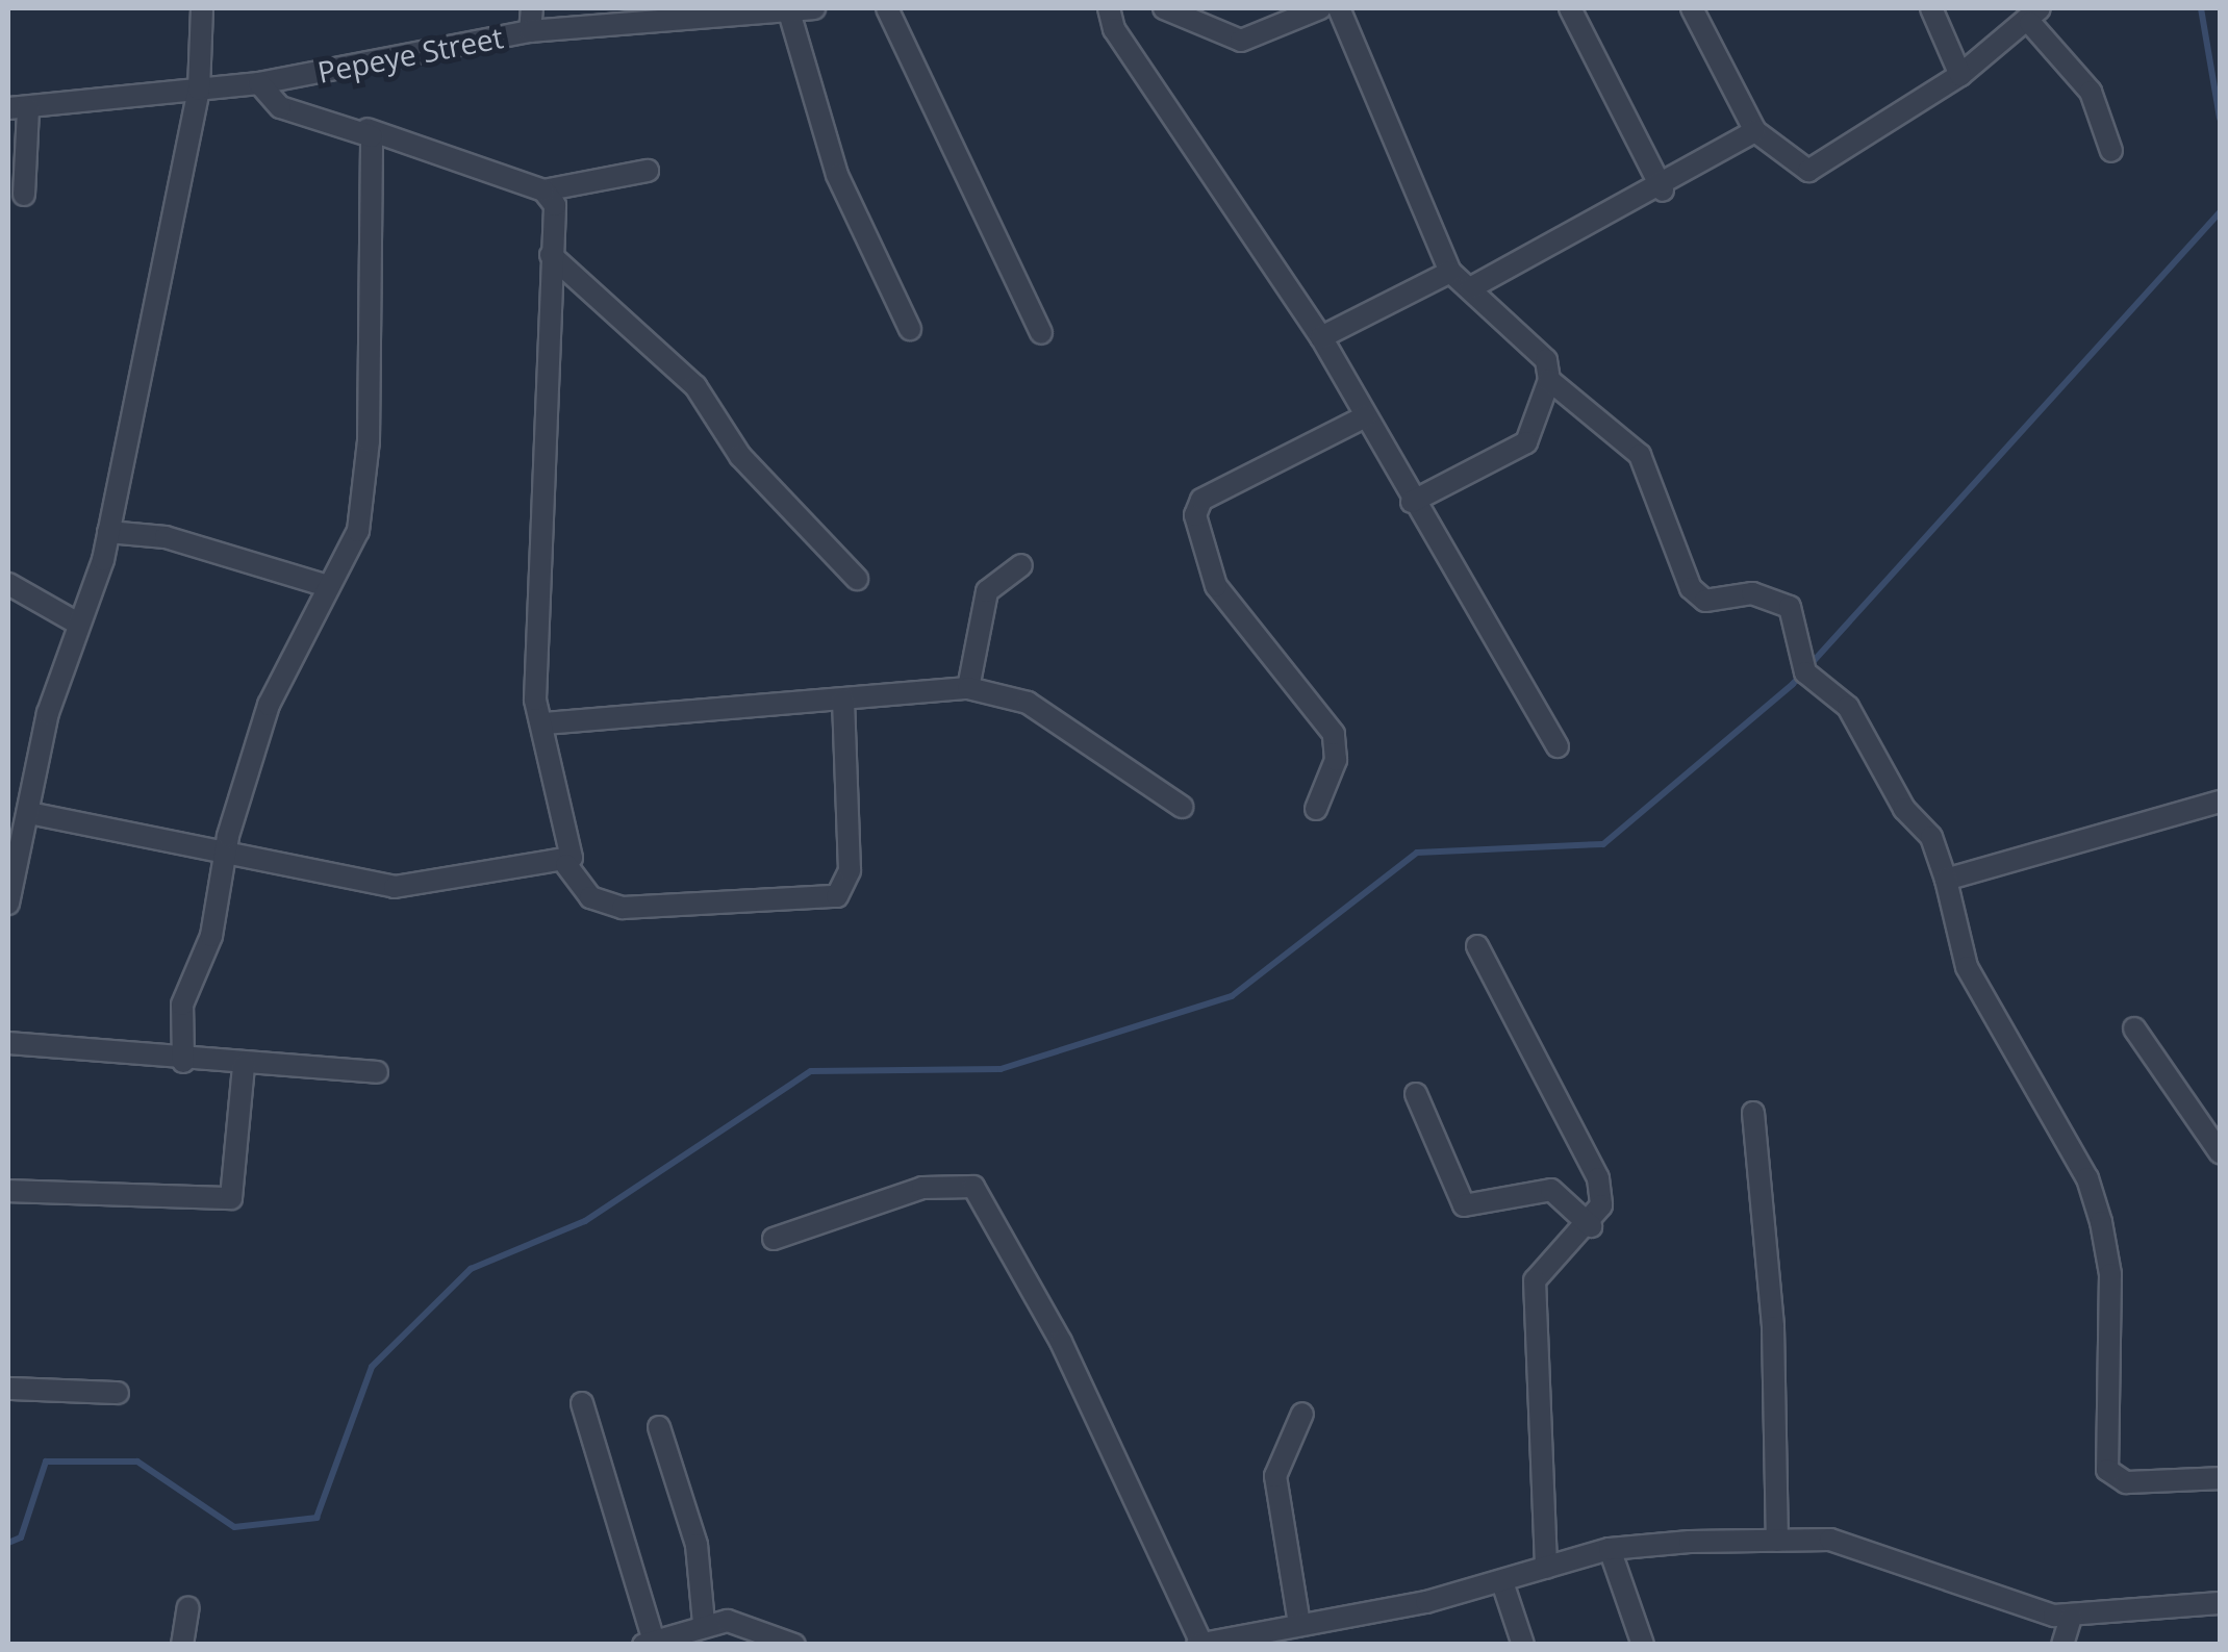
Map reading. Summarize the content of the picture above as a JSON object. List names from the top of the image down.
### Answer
{
  "streets": {
    "street": ["Pepeye Street"]
  }
}
